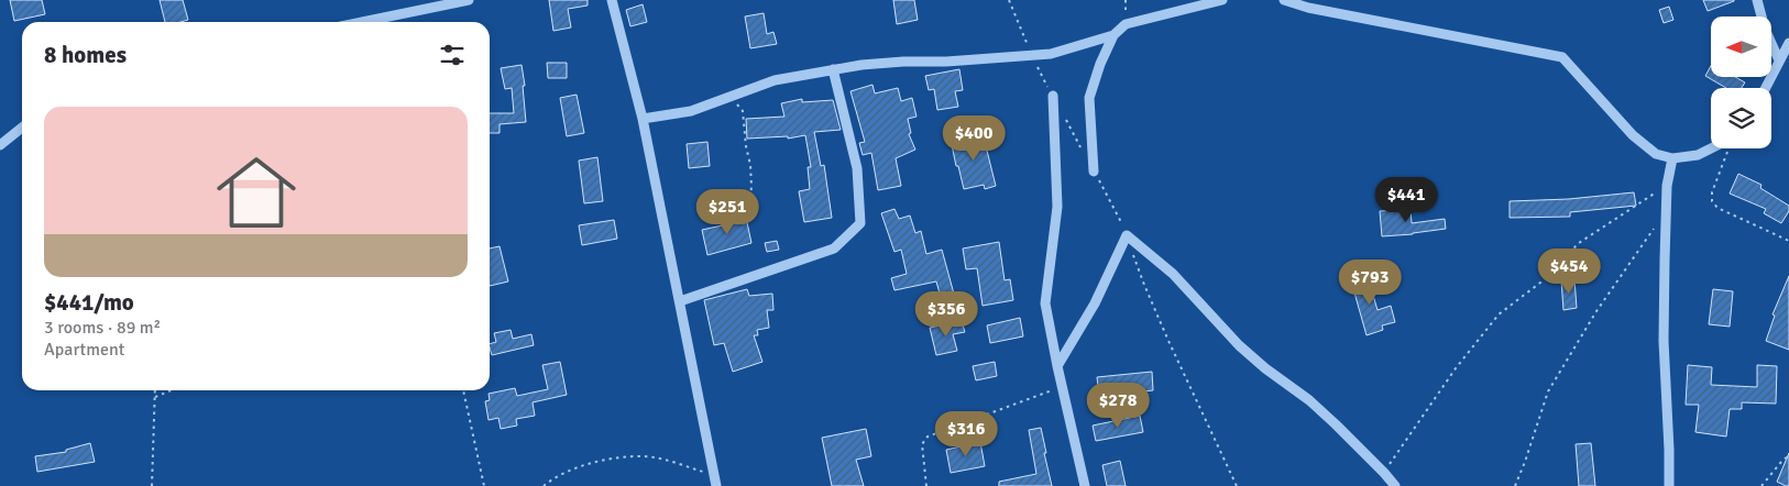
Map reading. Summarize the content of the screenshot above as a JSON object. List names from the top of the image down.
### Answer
{
  "north": "left",
  "page": {
    "heading": "8 homes",
    "list": [
      {
        "name": "$441/mo",
        "note": "3 rooms · 89 m² · Apartment"
      }
    ],
    "price": [
      "$400",
      "$441",
      "$251",
      "$454",
      "$793",
      "$356",
      "$278",
      "$316"
    ]
  }
}
